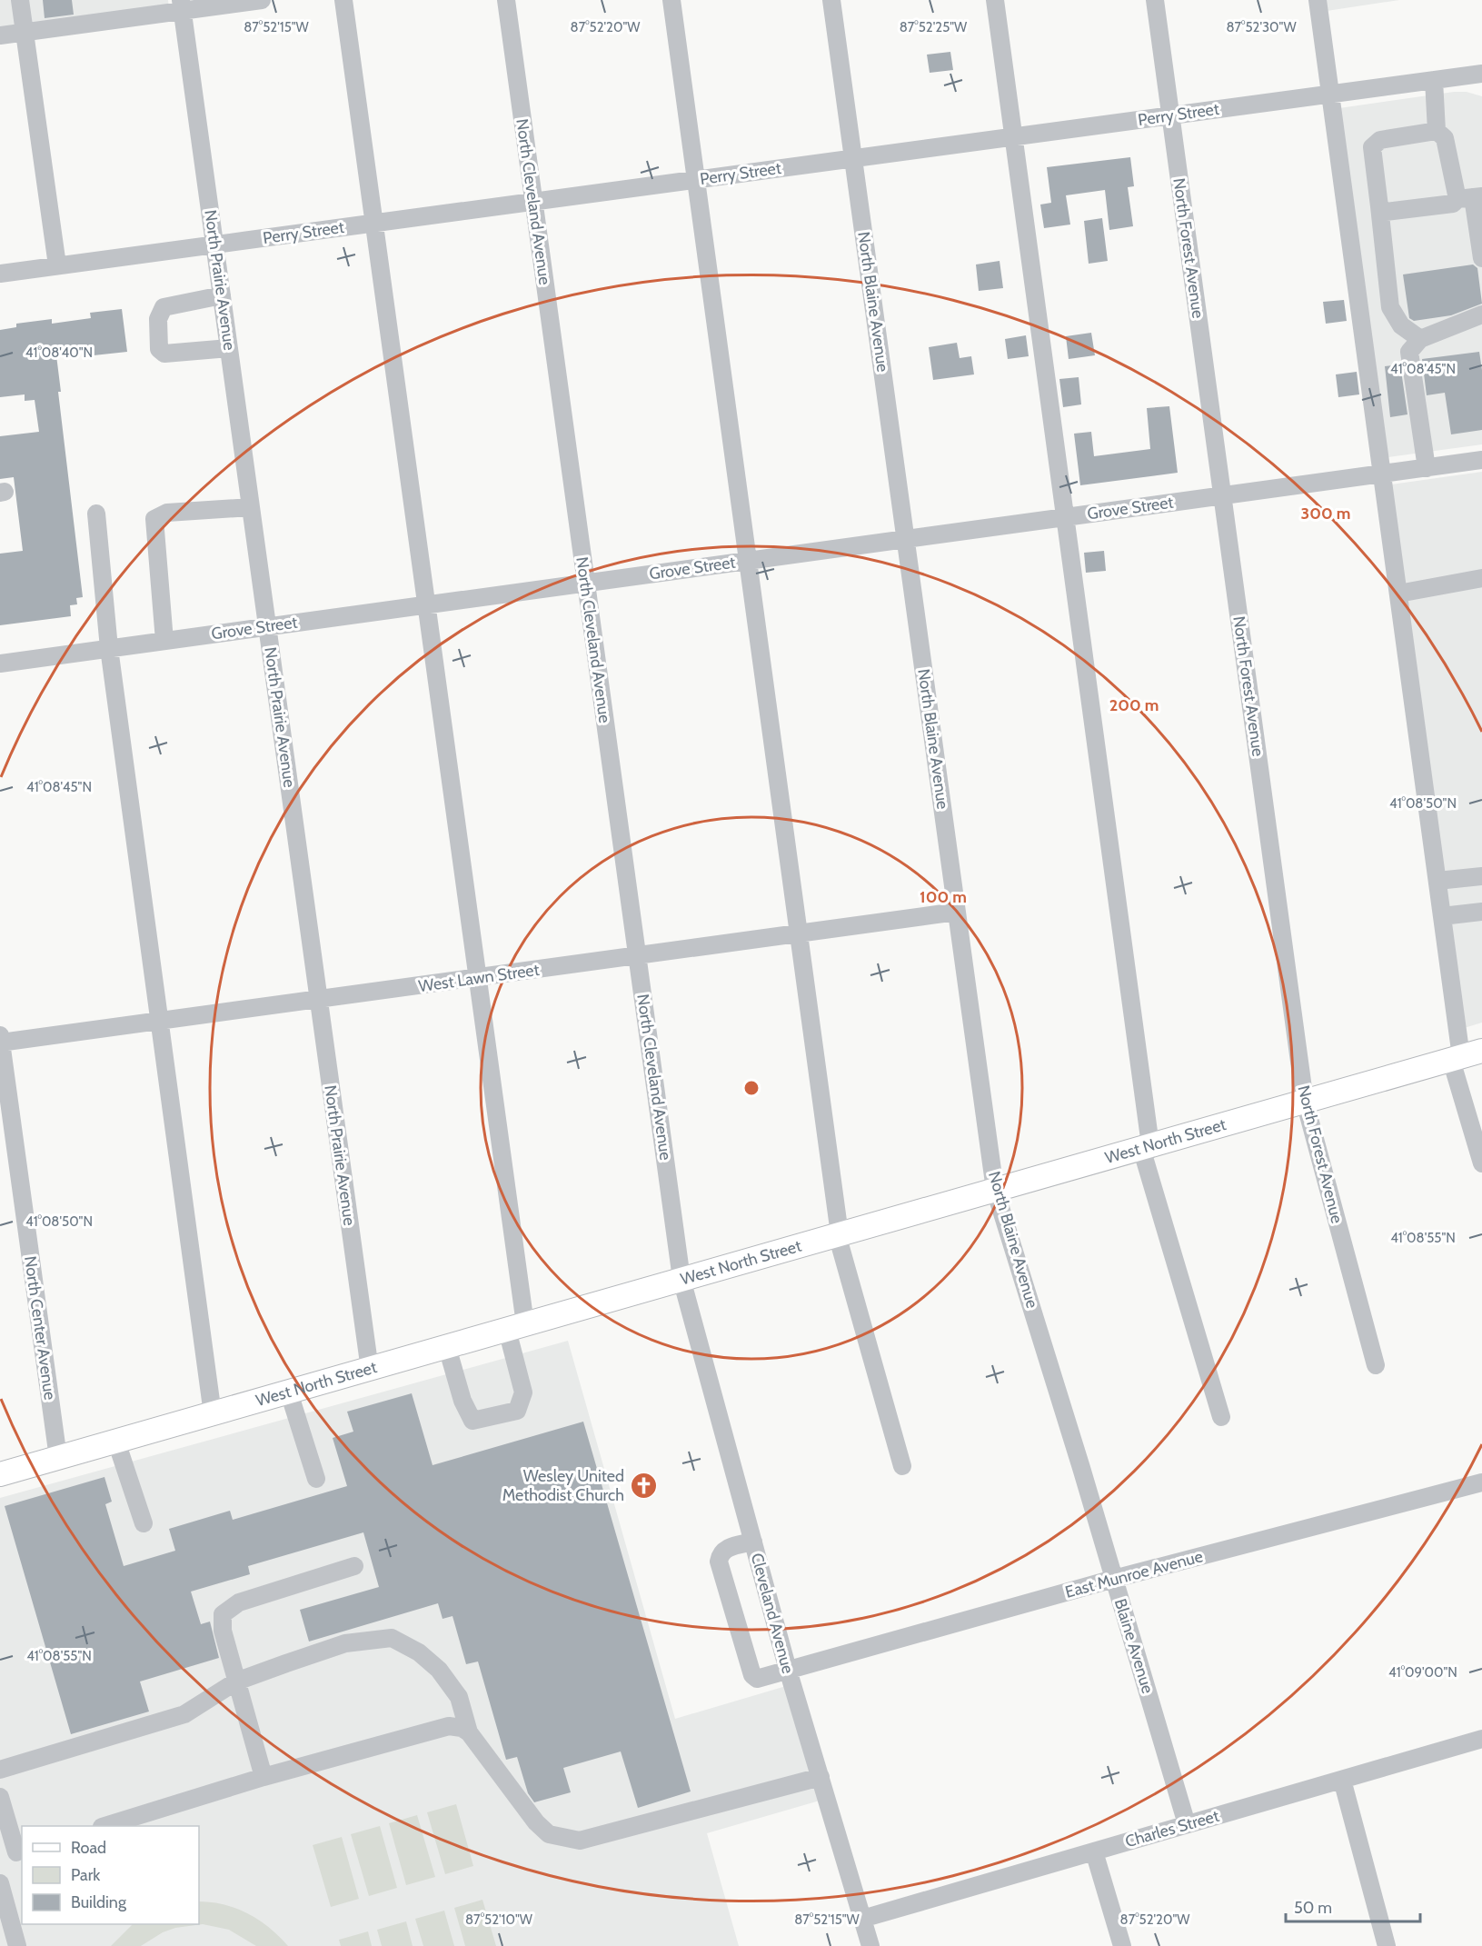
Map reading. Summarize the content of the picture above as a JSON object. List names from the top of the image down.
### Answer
{
  "streets": {
    "main road": ["West North Street"],
    "street": [
      "Perry Street",
      "North Cleveland Avenue",
      "North Forest Avenue",
      "North Prairie Avenue",
      "North Blaine Avenue",
      "Grove Street",
      "West Lawn Street",
      "North Center Avenue",
      "East Munroe Avenue",
      "Cleveland Avenue",
      "Blaine Avenue",
      "Charles Street"
    ]
  },
  "crossings": [
    ["Perry Street", "North Cleveland Avenue"],
    ["Perry Street", "North Forest Avenue"],
    ["Perry Street", "North Prairie Avenue"],
    ["Perry Street", "North Blaine Avenue"],
    ["North Cleveland Avenue", "Grove Street"],
    ["North Cleveland Avenue", "West Lawn Street"],
    ["North Cleveland Avenue", "West North Street"],
    ["North Cleveland Avenue", "Cleveland Avenue"],
    ["North Forest Avenue", "Grove Street"],
    ["North Forest Avenue", "West North Street"],
    ["North Prairie Avenue", "Grove Street"],
    ["North Prairie Avenue", "West Lawn Street"],
    ["North Prairie Avenue", "West North Street"],
    ["North Blaine Avenue", "Grove Street"],
    ["North Blaine Avenue", "West Lawn Street"],
    ["North Blaine Avenue", "West North Street"],
    ["North Blaine Avenue", "Blaine Avenue"],
    ["West Lawn Street", "North Center Avenue"],
    ["West North Street", "North Center Avenue"],
    ["West North Street", "Cleveland Avenue"],
    ["East Munroe Avenue", "Cleveland Avenue"],
    ["East Munroe Avenue", "Blaine Avenue"],
    ["Cleveland Avenue", "Charles Street"],
    ["Blaine Avenue", "Charles Street"]
  ],
  "places": {
    "church": ["Wesley United Methodist Church"]
  },
  "legend": ["Road", "Park", "Building"],
  "scale_bar": "50 m",
  "coordinates": [
    "87°52'15\"W",
    "87°52'20\"W",
    "87°52'25\"W",
    "87°52'30\"W",
    "41°08'40\"N",
    "41°08'45\"N",
    "41°08'50\"N",
    "41°08'55\"N",
    "41°09'00\"N",
    "87°52'10\"W"
  ],
  "rings": ["300 m", "200 m", "100 m"]
}
